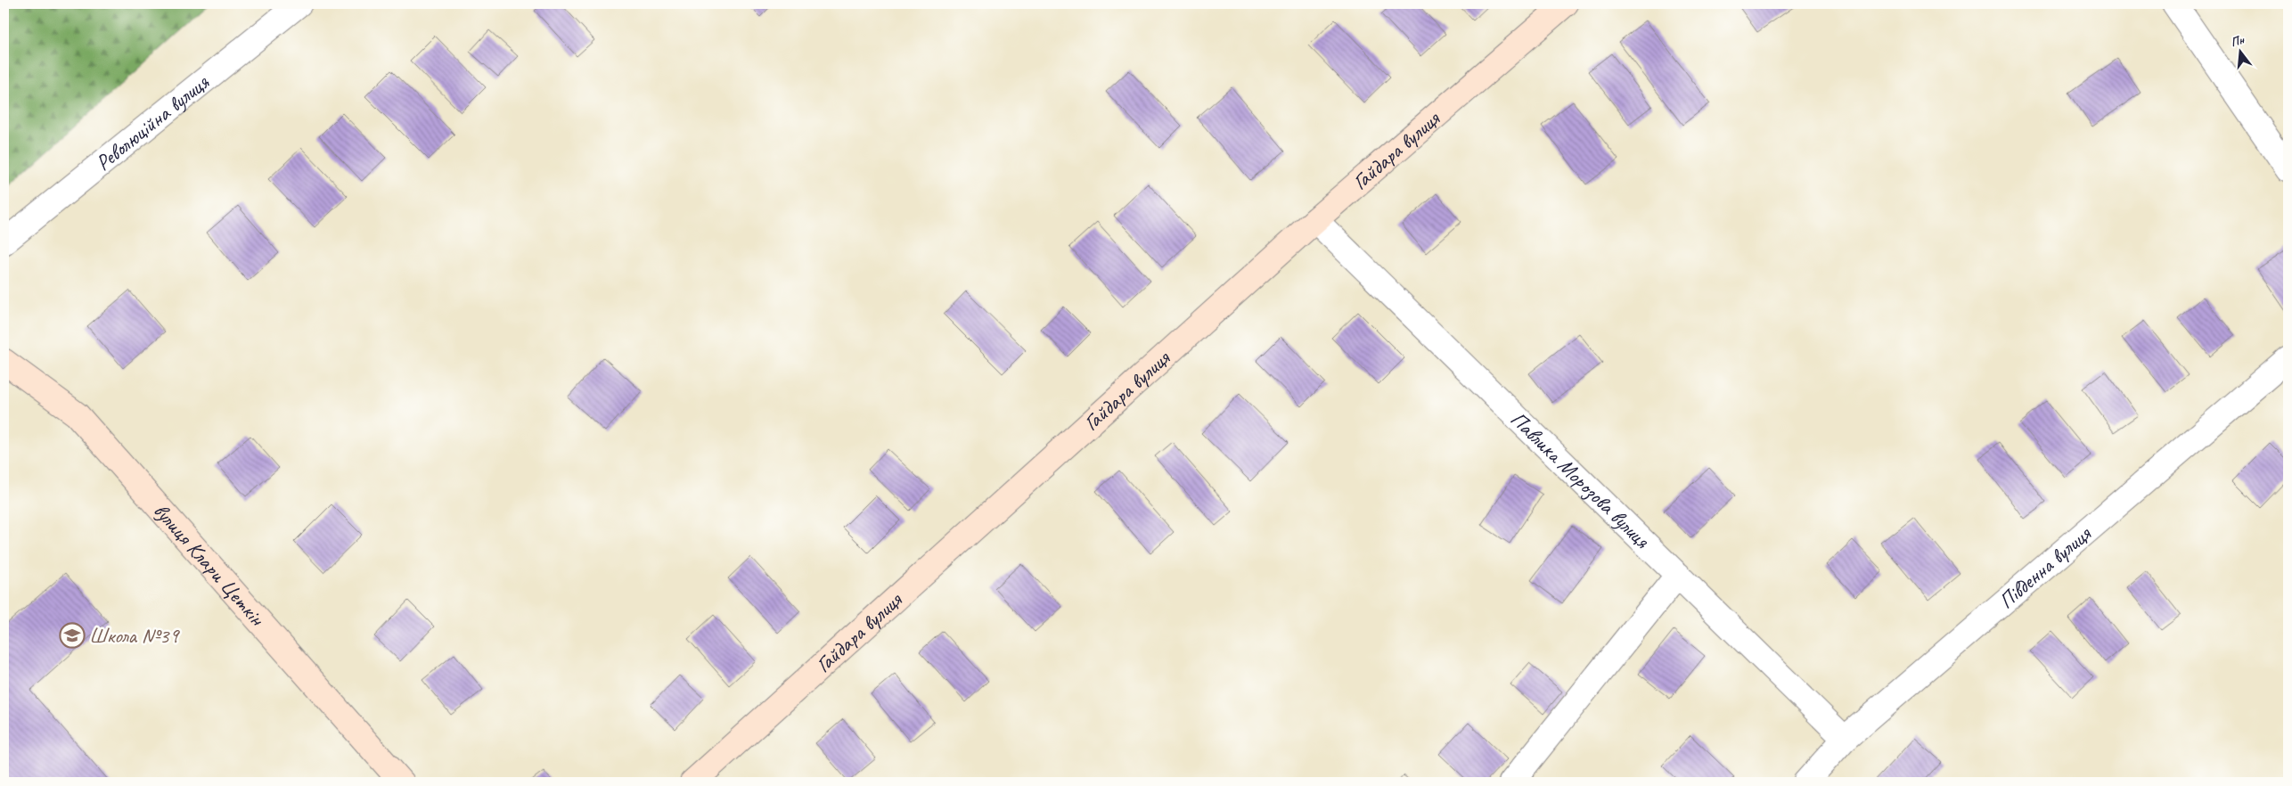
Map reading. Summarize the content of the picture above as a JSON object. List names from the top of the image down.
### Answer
{
  "streets": {
    "street": [
      "Революційна вулиця",
      "Гайдара вулиця",
      "Павлика Морозова вулиця",
      "вулиця Клари Цеткін",
      "Південна вулиця"
    ]
  },
  "crossings": [
    ["Гайдара вулиця", "Павлика Морозова вулиця"],
    ["Павлика Морозова вулиця", "Південна вулиця"]
  ],
  "places": {
    "school or university": ["Школа №39"]
  },
  "north": "top"
}
